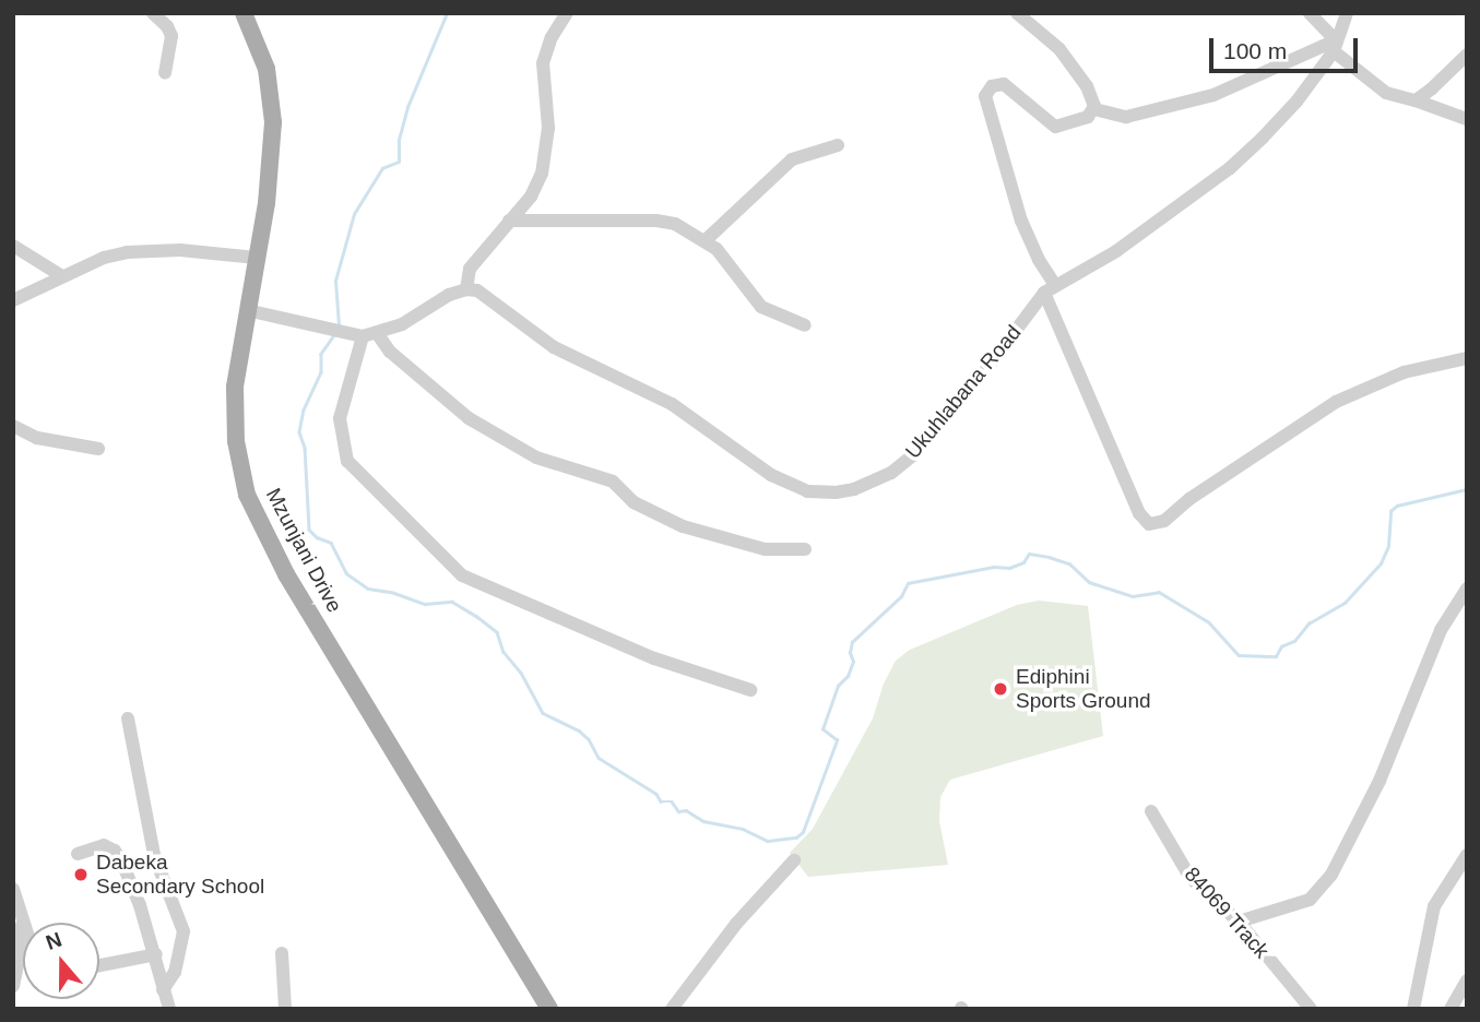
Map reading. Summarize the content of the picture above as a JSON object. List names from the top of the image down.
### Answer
{
  "streets": {
    "main road": ["Mzunjani Drive"],
    "street": ["Ukuhlabana Road", "84069 Track"]
  },
  "places": ["Ediphini Sports Ground", "Dabeka Secondary School"],
  "scale_bar": "100 m",
  "north": "top"
}
